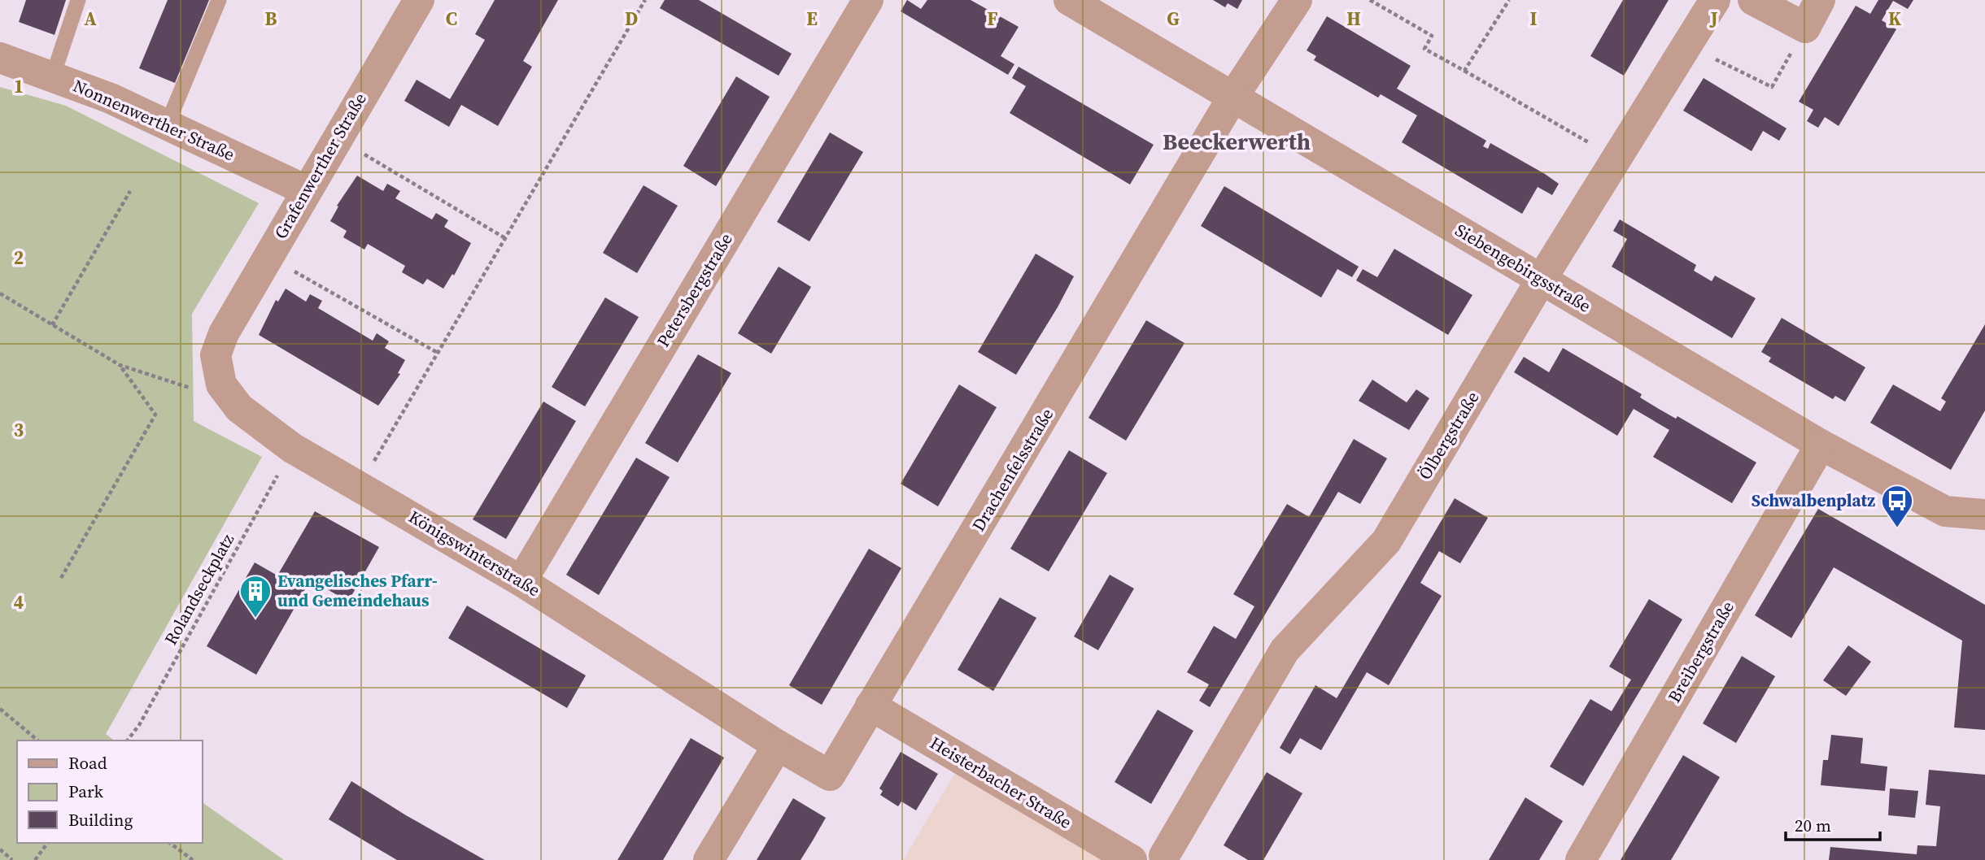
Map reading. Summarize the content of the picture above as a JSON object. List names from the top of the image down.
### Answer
{
  "streets": {
    "street": [
      "Nonnenwerther Straße",
      "Grafenwerther Straße",
      "Siebengebirgsstraße",
      "Petersbergstraße",
      "Ölbergstraße",
      "Drachenfelsstraße",
      "Königswinterstraße",
      "Breibergstraße",
      "Heisterbacher Straße"
    ],
    "path": ["Rolandseckplatz"]
  },
  "crossings": [
    ["Nonnenwerther Straße", "Grafenwerther Straße"],
    ["Grafenwerther Straße", "Königswinterstraße"],
    ["Siebengebirgsstraße", "Ölbergstraße"],
    ["Siebengebirgsstraße", "Drachenfelsstraße"],
    ["Siebengebirgsstraße", "Breibergstraße"],
    ["Petersbergstraße", "Königswinterstraße"],
    ["Drachenfelsstraße", "Königswinterstraße"],
    ["Drachenfelsstraße", "Heisterbacher Straße"],
    ["Königswinterstraße", "Rolandseckplatz"]
  ],
  "districts": ["Beeckerwerth"],
  "places": {
    "bus stop": ["Schwalbenplatz"],
    "building": ["Evangelisches Pfarr- und Gemeindehaus"]
  },
  "legend": ["Road", "Park", "Building"],
  "scale_bar": "20 m",
  "grid": {
    "columns": [
      "A",
      "B",
      "C",
      "D",
      "E",
      "F",
      "G",
      "H",
      "I",
      "J",
      "K"
    ],
    "rows": [
      "1",
      "2",
      "3",
      "4"
    ]
  }
}
